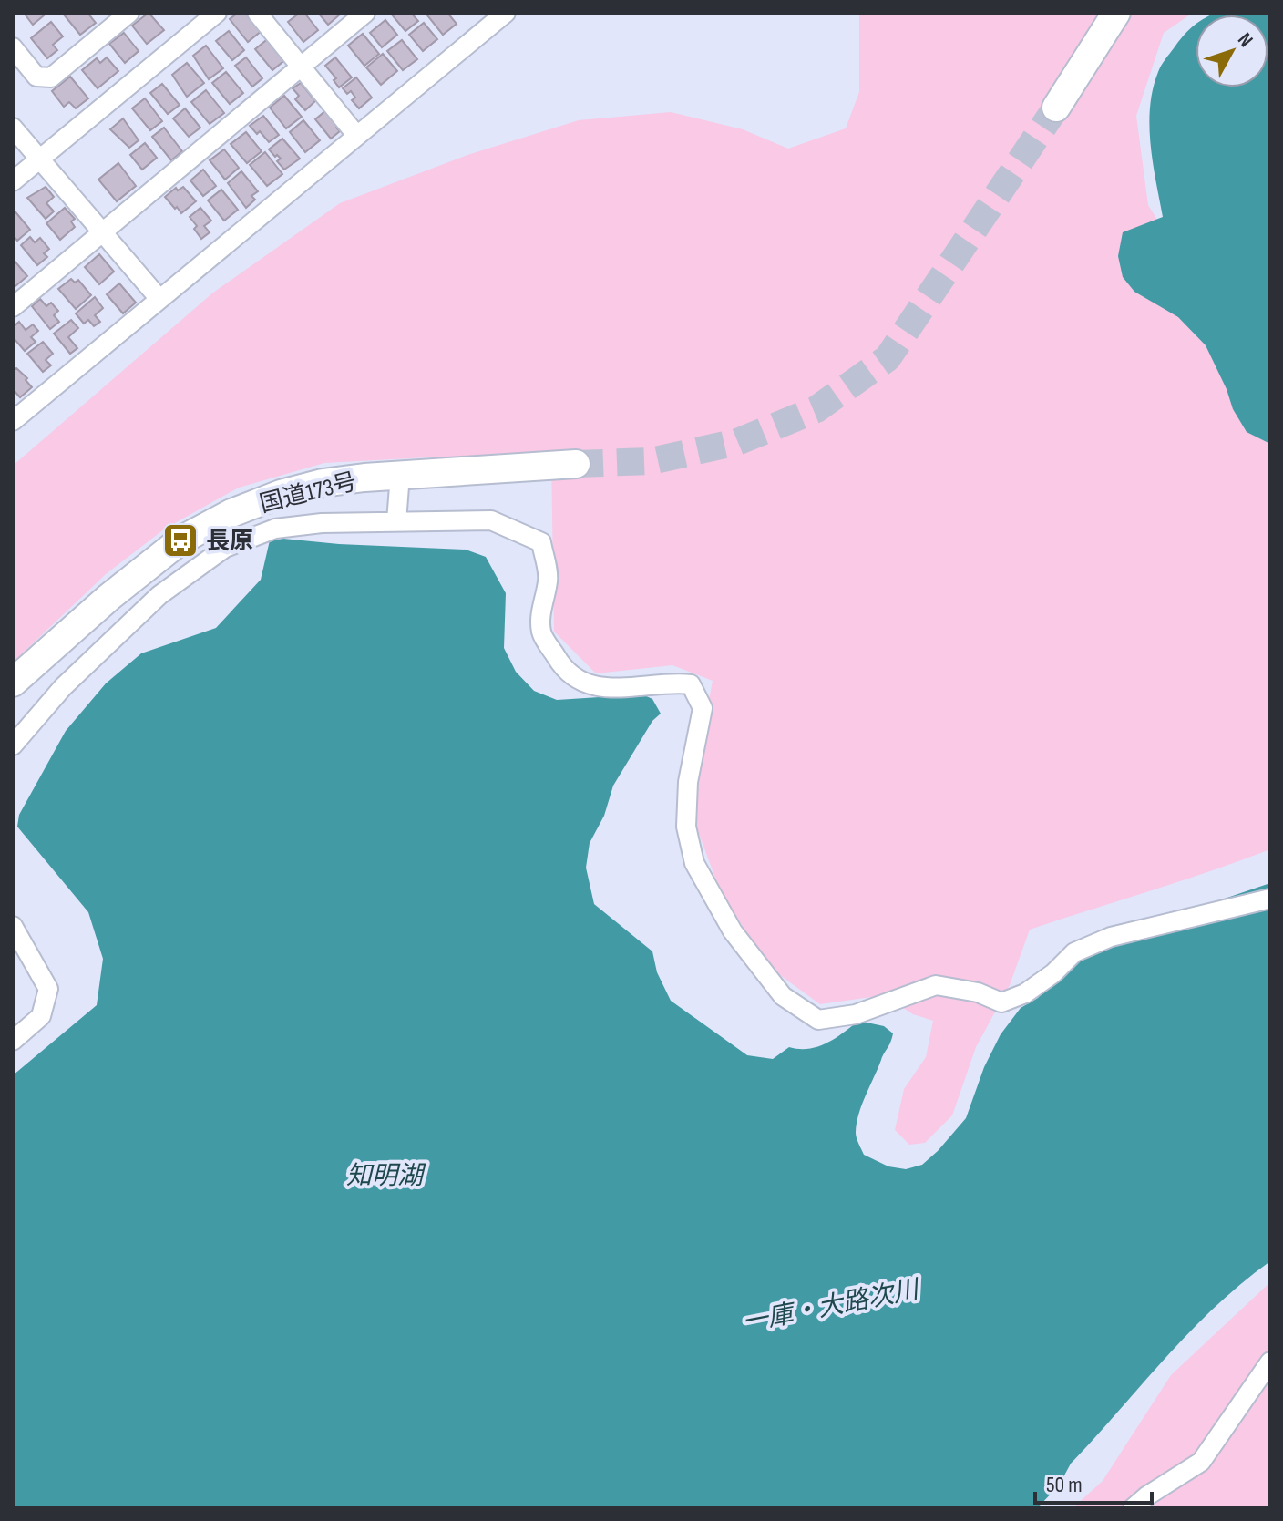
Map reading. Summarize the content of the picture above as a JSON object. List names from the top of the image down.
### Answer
{
  "streets": {
    "highway": ["国道173号"]
  },
  "water": ["知明湖", "一庫・大路次川"],
  "places": {
    "bus stop": ["長原"]
  },
  "scale_bar": "50 m",
  "north": "top right"
}
